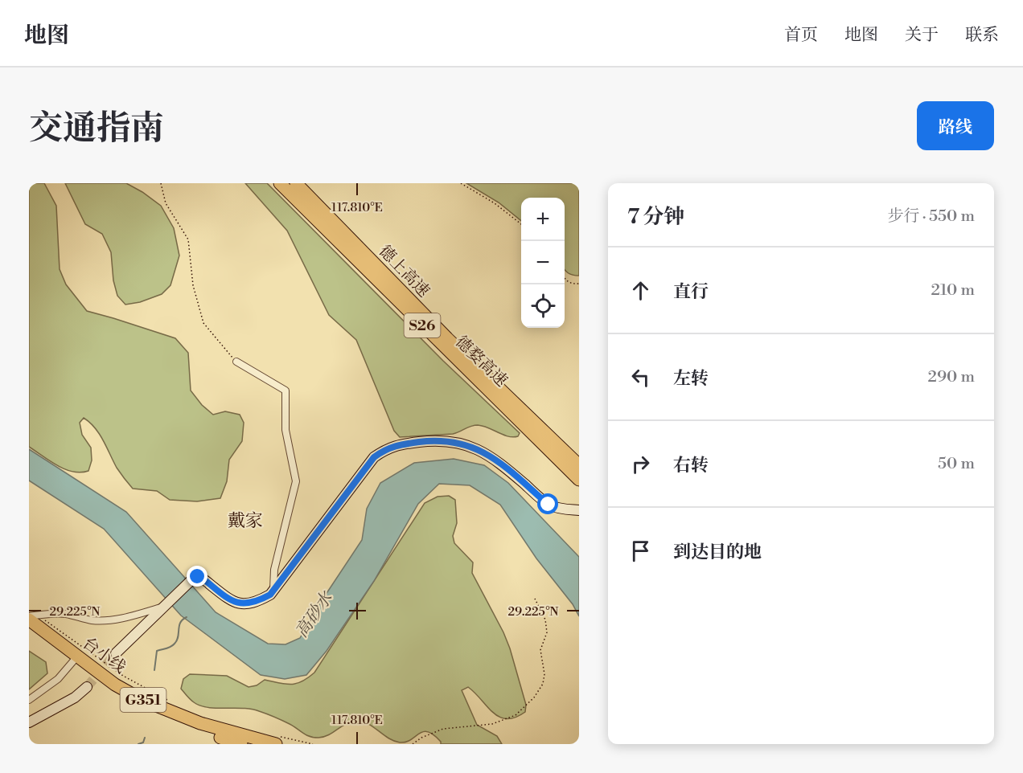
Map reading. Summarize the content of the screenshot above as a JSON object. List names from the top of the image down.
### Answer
{
  "streets": {
    "highway": [
      "德上高速",
      "S26",
      "德婺高速",
      "台小线",
      "G351"
    ]
  },
  "crossings": [
    ["德上高速", "德婺高速"]
  ],
  "districts": ["戴家"],
  "water": ["高砂水"],
  "page": {
    "header": "地图",
    "nav": [
      "首页",
      "地图",
      "关于",
      "联系"
    ],
    "title": "交通指南",
    "buttons": "路线",
    "heading": ["7 分钟", "步行 · 550 m"],
    "map_buttons": ["+", "−"],
    "list": [
      ["直行", "210 m"],
      ["左转", "290 m"],
      ["右转", "50 m"],
      "到达目的地"
    ]
  },
  "coordinates": ["117.810°E", "29.225°N"]
}
